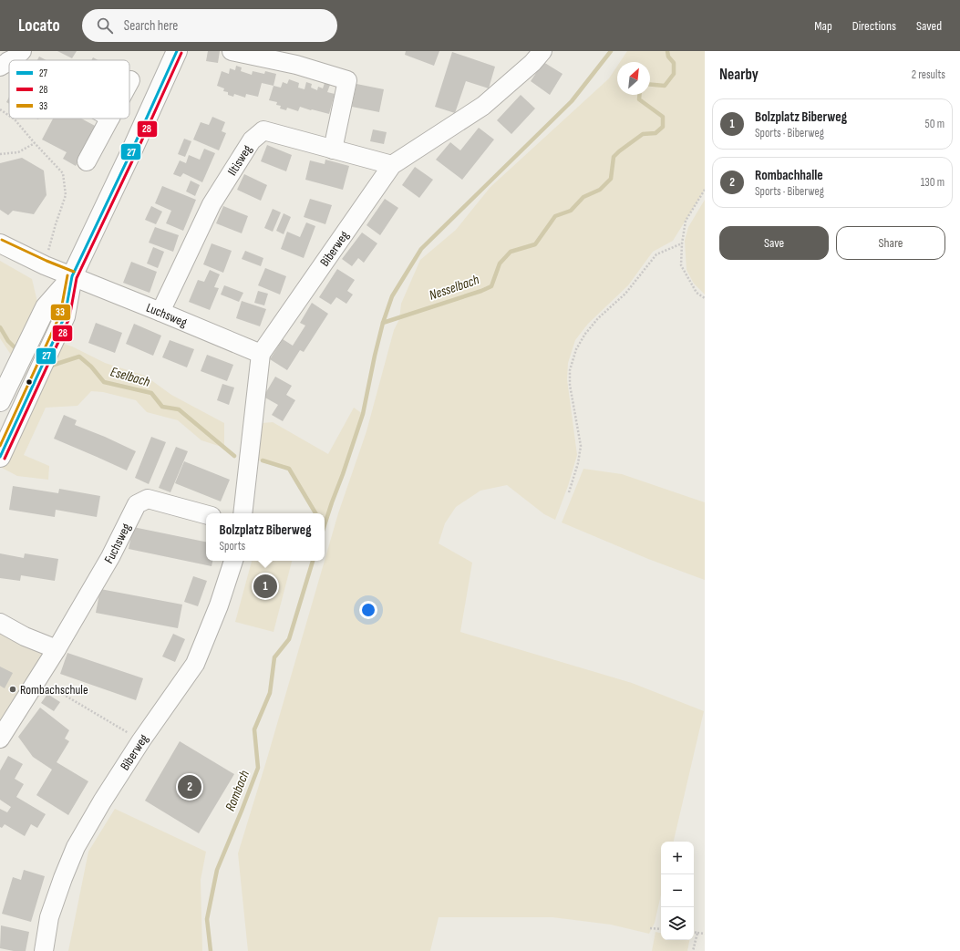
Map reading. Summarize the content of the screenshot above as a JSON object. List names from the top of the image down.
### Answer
{
  "streets": {
    "street": [
      "Iltisweg",
      "Biberweg",
      "Luchsweg",
      "Fuchsweg"
    ]
  },
  "crossings": [
    ["Iltisweg", "Biberweg"],
    ["Iltisweg", "Luchsweg"],
    ["Biberweg", "Luchsweg"]
  ],
  "water": ["Nesselbach", "Eselbach", "Rombach"],
  "places": ["Rombachschule"],
  "lines": ["transit line 27", "transit line 28", "transit line 33"],
  "legend": ["27", "28", "33"],
  "north": "top right",
  "page": {
    "header": "Locato",
    "search": "Search here",
    "nav": ["Map", "Directions", "Saved"],
    "heading": ["Nearby", "2 results"],
    "list": [
      {
        "mark": "1",
        "name": "Bolzplatz Biberweg",
        "note": "Sports · Biberweg",
        "value": "50 m"
      },
      {
        "mark": "2",
        "name": "Rombachhalle",
        "note": "Sports · Biberweg",
        "value": "130 m"
      }
    ],
    "buttons": ["Save", "Share"],
    "popup": ["Bolzplatz Biberweg", "Sports"],
    "pins": ["1", "2"],
    "map_buttons": ["+", "−"]
  }
}
